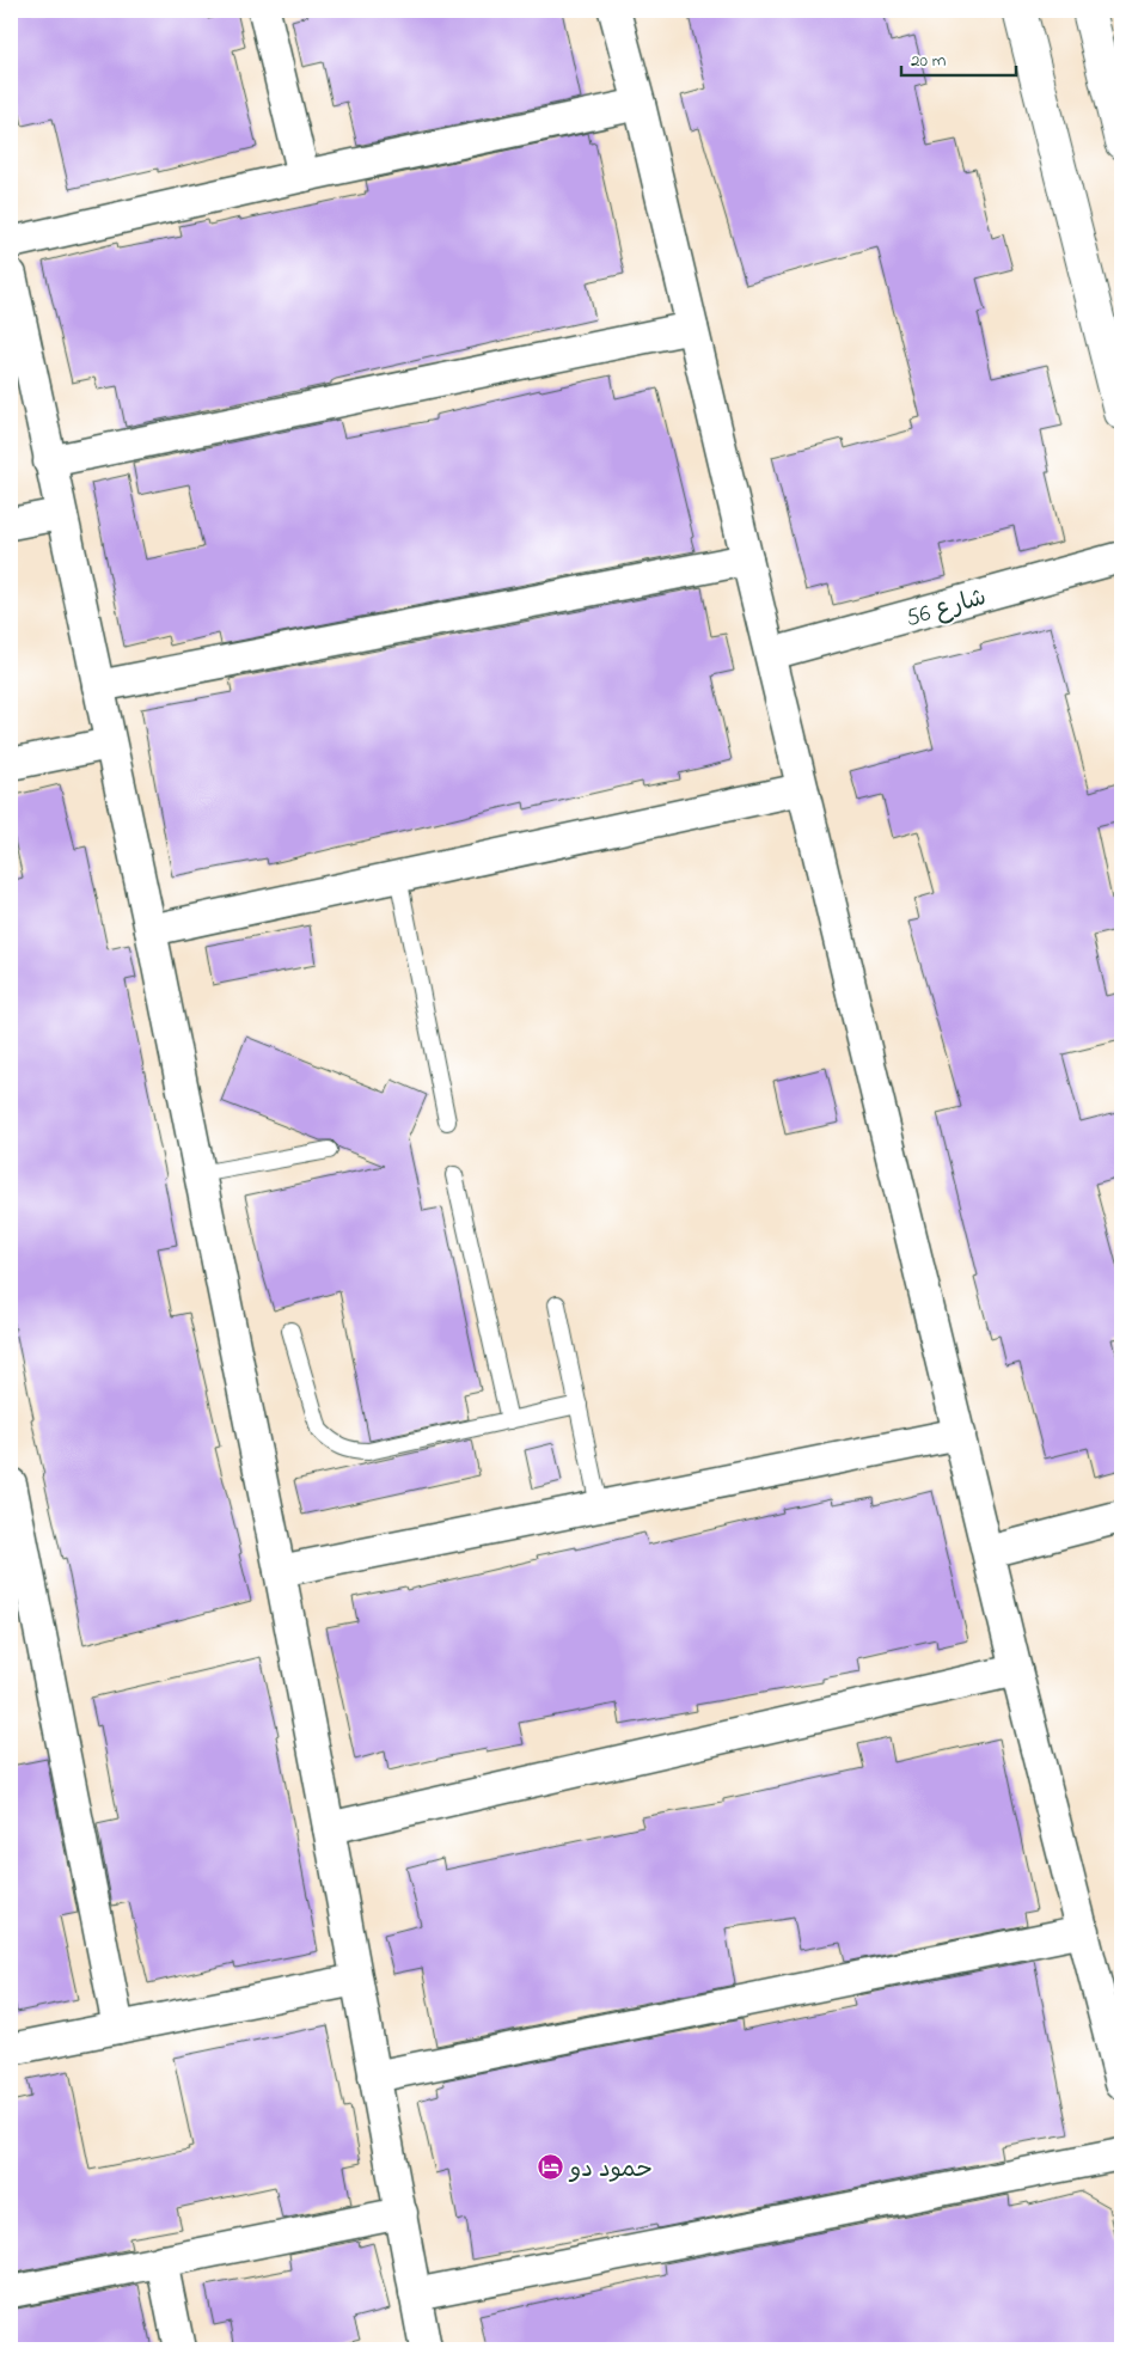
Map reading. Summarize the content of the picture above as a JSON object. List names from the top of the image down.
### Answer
{
  "streets": {
    "street": ["شارع 56"]
  },
  "places": {
    "hotel": ["حمود دو"]
  },
  "scale_bar": "20 m"
}
